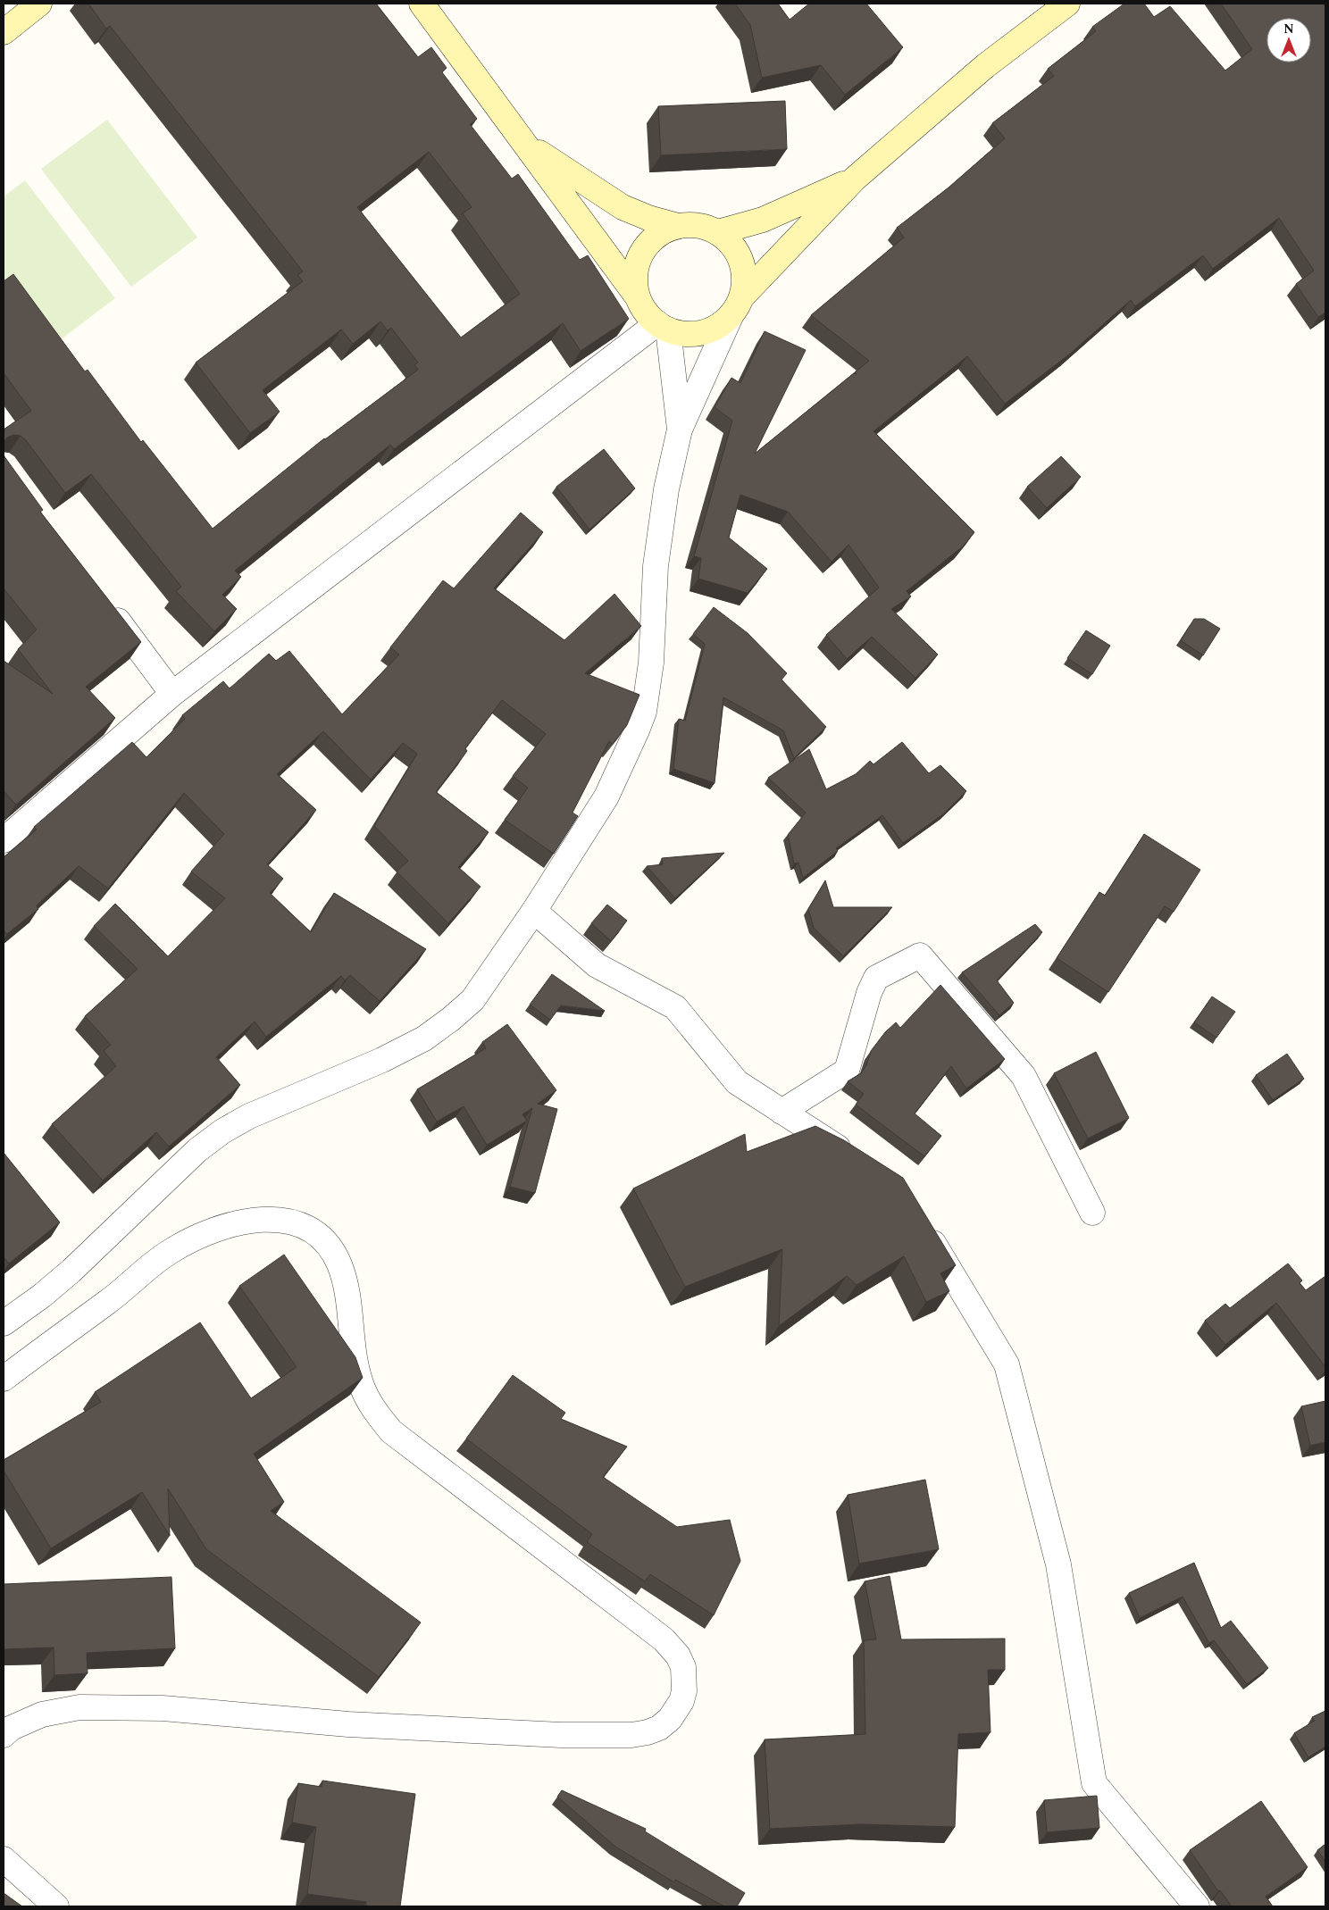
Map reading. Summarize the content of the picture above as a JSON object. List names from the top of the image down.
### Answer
{
  "north": "top"
}
